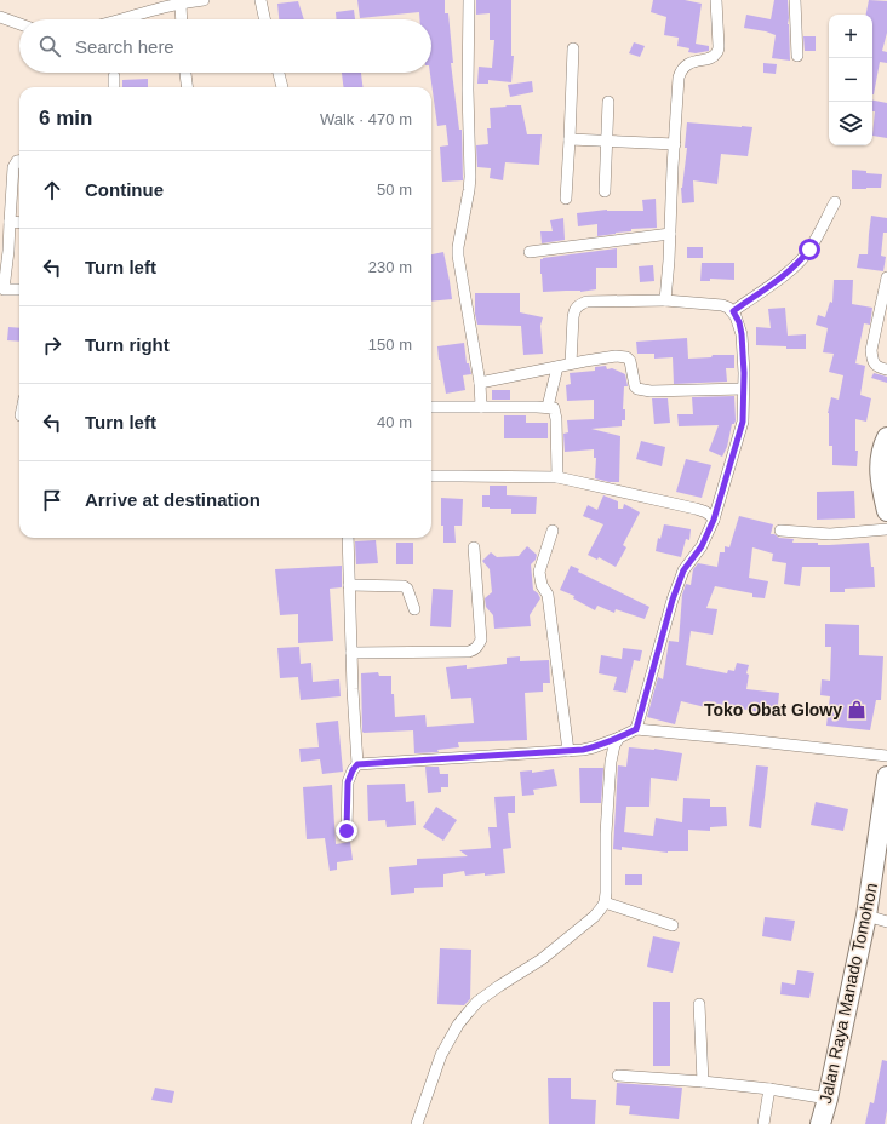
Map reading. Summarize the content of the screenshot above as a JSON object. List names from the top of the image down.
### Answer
{
  "streets": {
    "highway": ["Jalan Raya Manado Tomohon"]
  },
  "places": {
    "shop": ["Toko Obat Glowy"]
  },
  "page": {
    "map_buttons": ["+", "−"],
    "search": "Search here",
    "heading": ["6 min", "Walk · 470 m"],
    "list": [
      ["Continue", "50 m"],
      ["Turn left", "230 m"],
      ["Turn right", "150 m"],
      ["Turn left", "40 m"],
      "Arrive at destination"
    ]
  }
}
